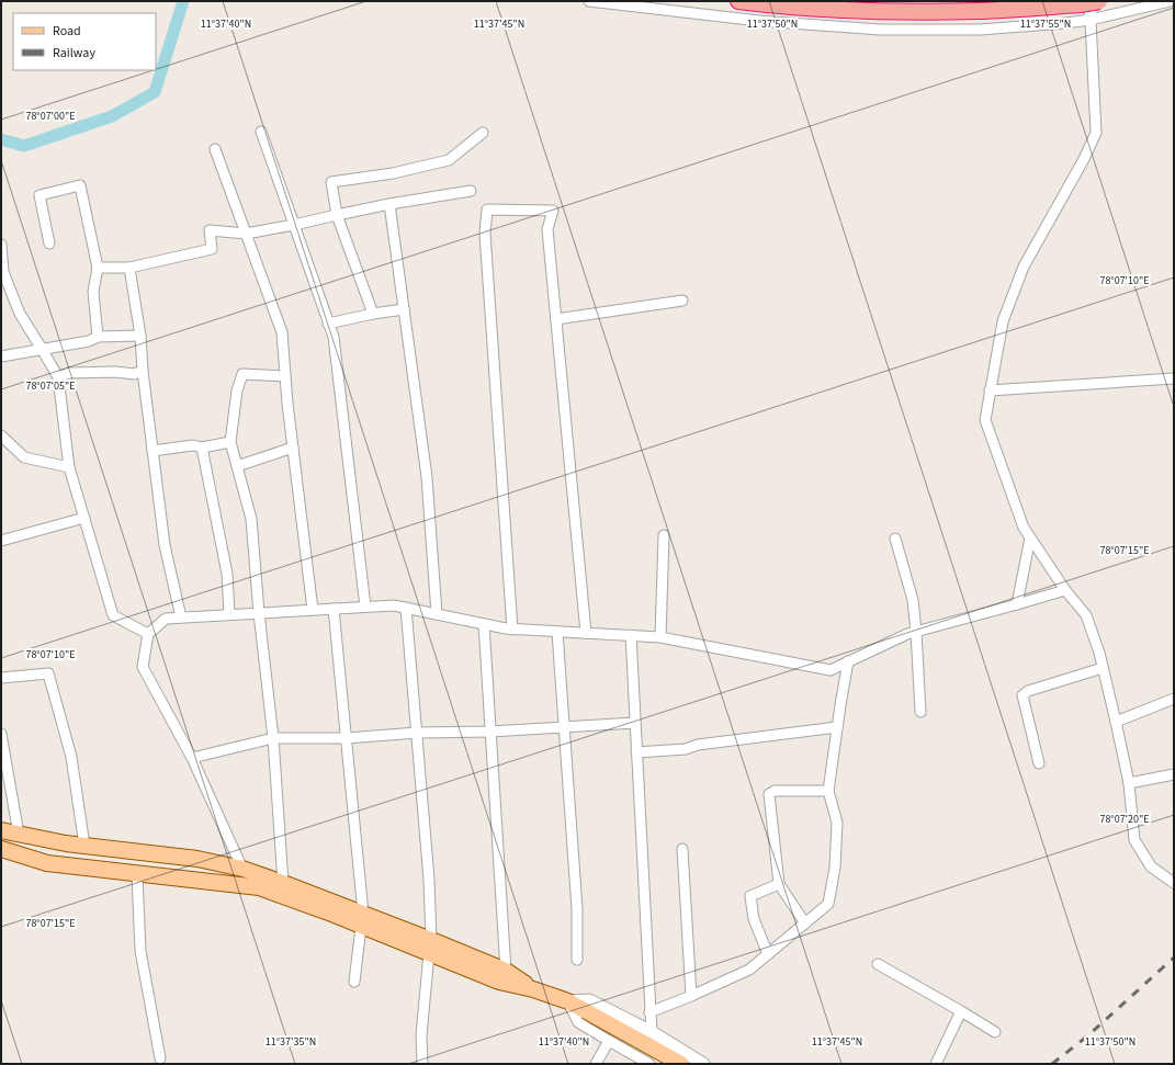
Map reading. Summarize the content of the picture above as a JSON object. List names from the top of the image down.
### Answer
{
  "legend": ["Road", "Railway"],
  "coordinates": [
    "11°37'40\"N",
    "11°37'45\"N",
    "11°37'50\"N",
    "11°37'55\"N",
    "78°07'00\"E",
    "78°07'10\"E",
    "78°07'05\"E",
    "78°07'15\"E",
    "78°07'20\"E",
    "11°37'35\"N"
  ]
}
